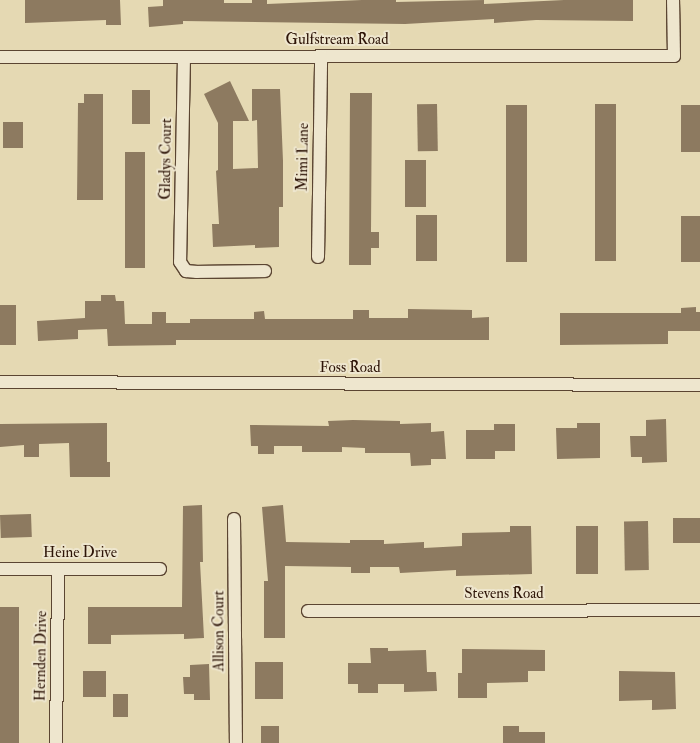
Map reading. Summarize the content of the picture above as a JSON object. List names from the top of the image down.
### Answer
{
  "streets": {
    "street": [
      "Gulfstream Road",
      "Mimi Lane",
      "Gladys Court",
      "Foss Road",
      "Heine Drive",
      "Stevens Road",
      "Allison Court",
      "Hernden Drive"
    ]
  },
  "crossings": [
    ["Gulfstream Road", "Mimi Lane"],
    ["Gulfstream Road", "Gladys Court"],
    ["Heine Drive", "Hernden Drive"]
  ]
}
